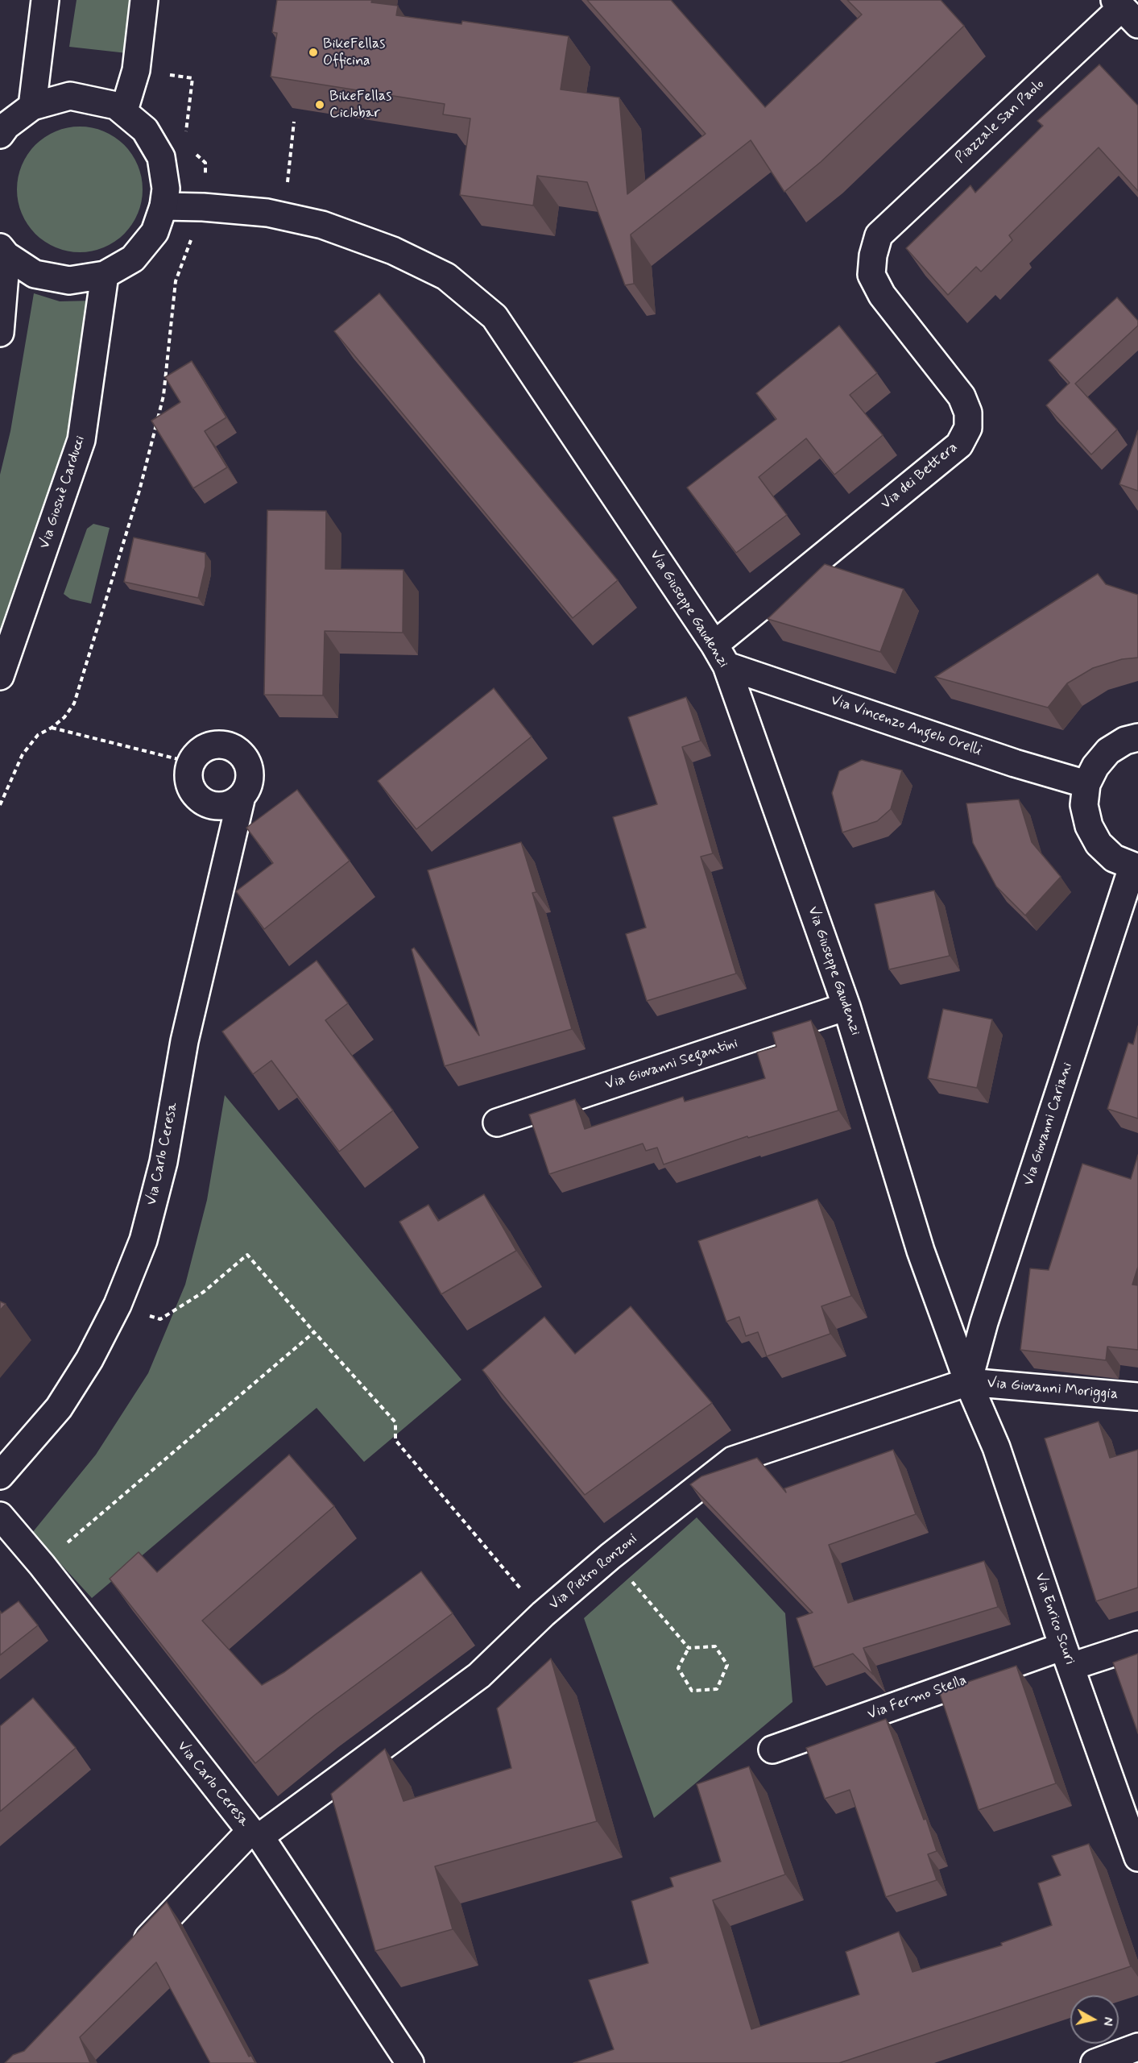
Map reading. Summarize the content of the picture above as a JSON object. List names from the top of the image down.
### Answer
{
  "streets": {
    "street": [
      "Piazzale San Paolo",
      "Via dei Bettera",
      "Via Giosuè Carducci",
      "Via Giuseppe Gaudenzi",
      "Via Vincenzo Angelo Orelli",
      "Via Giovanni Segantini",
      "Via Giovanni Cariani",
      "Via Carlo Ceresa",
      "Via Giovanni Moriggia",
      "Via Pietro Ronzoni",
      "Via Enrico Scuri",
      "Via Fermo Stella"
    ]
  },
  "crossings": [
    ["Piazzale San Paolo", "Via dei Bettera"],
    ["Via dei Bettera", "Via Giuseppe Gaudenzi"],
    ["Via dei Bettera", "Via Vincenzo Angelo Orelli"],
    ["Via Giuseppe Gaudenzi", "Via Vincenzo Angelo Orelli"],
    ["Via Giuseppe Gaudenzi", "Via Giovanni Segantini"],
    ["Via Giuseppe Gaudenzi", "Via Giovanni Cariani"],
    ["Via Giuseppe Gaudenzi", "Via Giovanni Moriggia"],
    ["Via Giuseppe Gaudenzi", "Via Pietro Ronzoni"],
    ["Via Giuseppe Gaudenzi", "Via Enrico Scuri"],
    ["Via Giovanni Cariani", "Via Giovanni Moriggia"],
    ["Via Giovanni Cariani", "Via Pietro Ronzoni"],
    ["Via Giovanni Cariani", "Via Enrico Scuri"],
    ["Via Carlo Ceresa", "Via Pietro Ronzoni"],
    ["Via Giovanni Moriggia", "Via Pietro Ronzoni"],
    ["Via Giovanni Moriggia", "Via Enrico Scuri"],
    ["Via Pietro Ronzoni", "Via Enrico Scuri"],
    ["Via Enrico Scuri", "Via Fermo Stella"]
  ],
  "places": ["BikeFellas Officina", "BikeFellas Ciclobar"],
  "north": "right"
}
